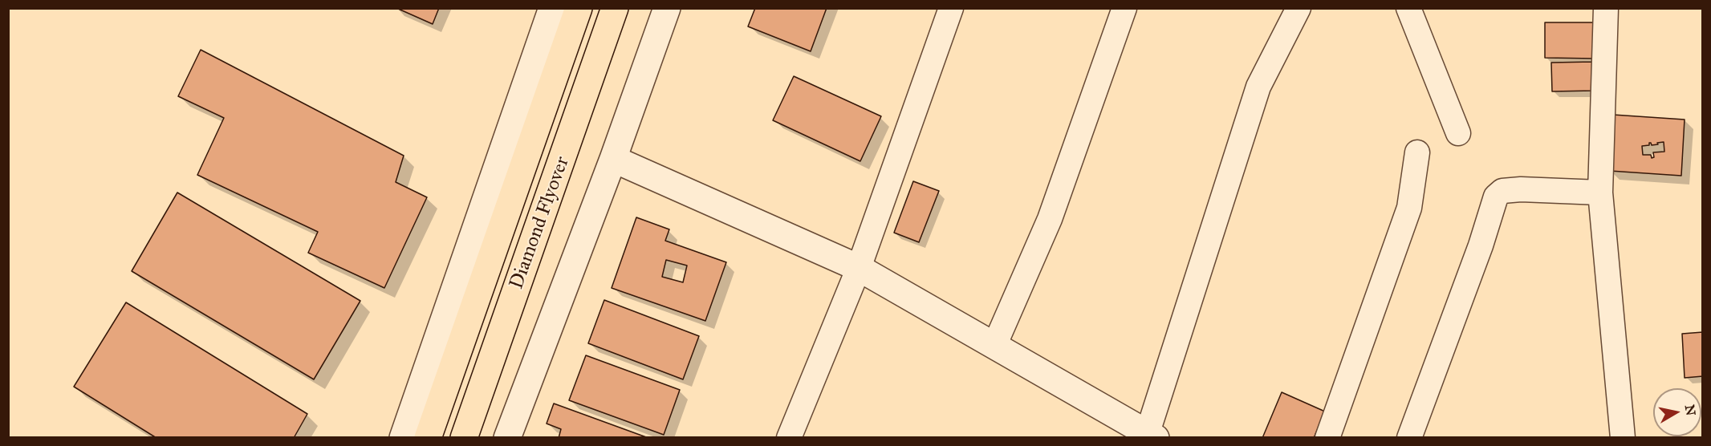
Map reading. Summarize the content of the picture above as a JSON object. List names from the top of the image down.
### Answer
{
  "streets": {
    "highway": ["Diamond Flyover"]
  },
  "north": "right"
}
